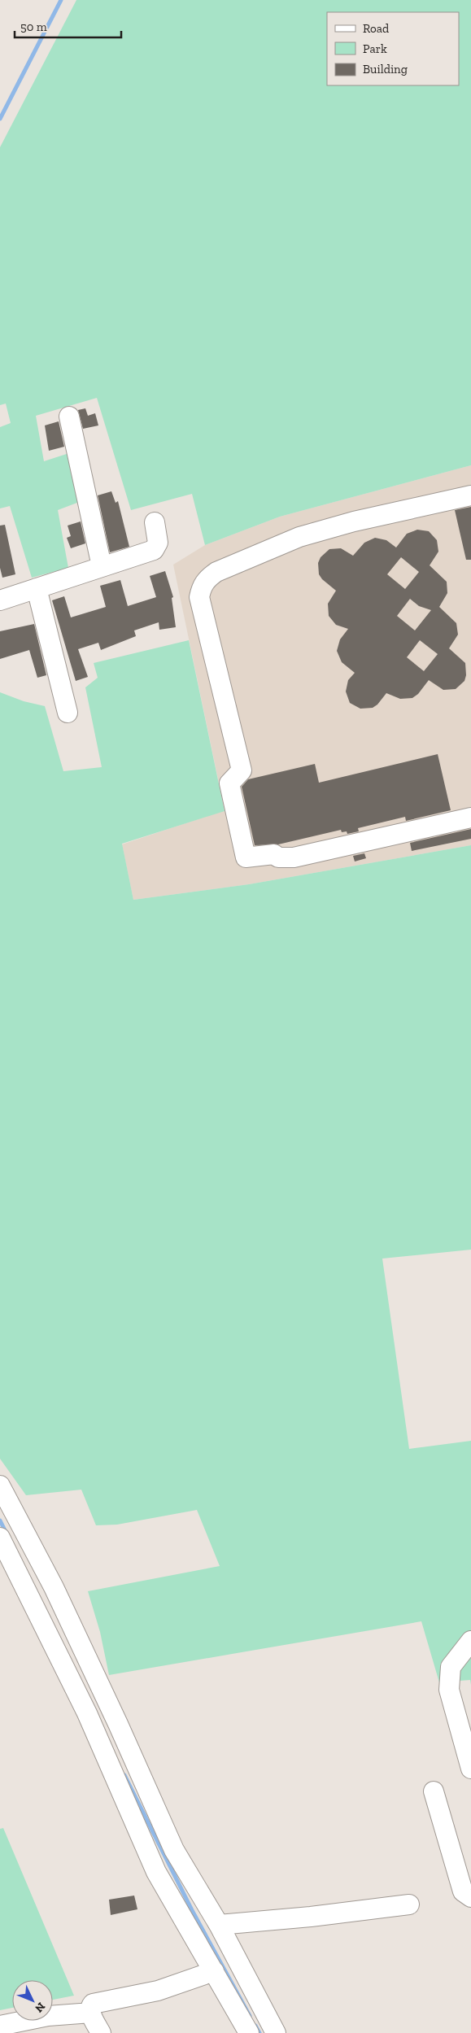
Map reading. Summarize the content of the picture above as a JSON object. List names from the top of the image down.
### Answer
{
  "legend": ["Road", "Park", "Building"],
  "scale_bar": "50 m",
  "north": "bottom right"
}
